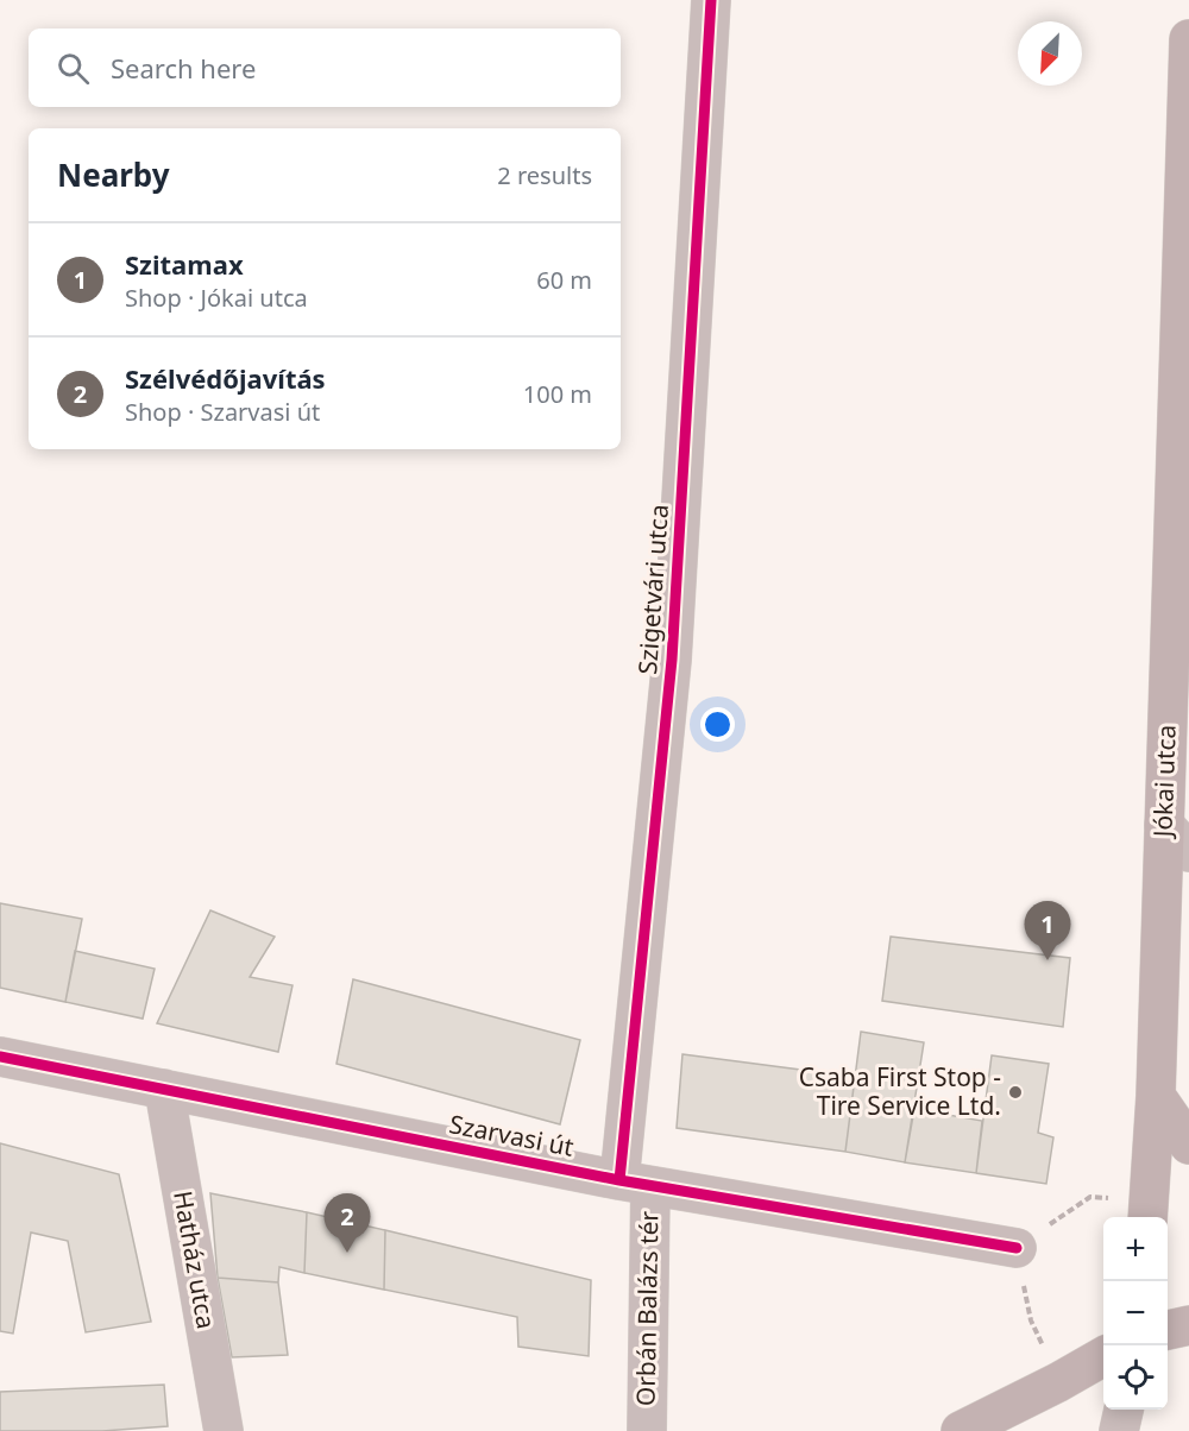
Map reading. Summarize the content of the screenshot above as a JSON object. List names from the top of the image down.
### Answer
{
  "streets": {
    "main road": ["Jókai utca"],
    "street": [
      "Szigetvári utca",
      "Szarvasi út",
      "Hatház utca",
      "Orbán Balázs tér"
    ]
  },
  "crossings": [
    ["Szigetvári utca", "Szarvasi út"],
    ["Szigetvári utca", "Orbán Balázs tér"],
    ["Szarvasi út", "Hatház utca"],
    ["Szarvasi út", "Orbán Balázs tér"]
  ],
  "places": ["Csaba First Stop - Tire Service Ltd."],
  "north": "bottom left",
  "page": {
    "search": "Search here",
    "heading": ["Nearby", "2 results"],
    "list": [
      {
        "mark": "1",
        "name": "Szitamax",
        "note": "Shop · Jókai utca",
        "value": "60 m"
      },
      {
        "mark": "2",
        "name": "Szélvédőjavítás",
        "note": "Shop · Szarvasi út",
        "value": "100 m"
      }
    ],
    "pins": ["1", "2"],
    "map_buttons": ["+", "−"]
  }
}
